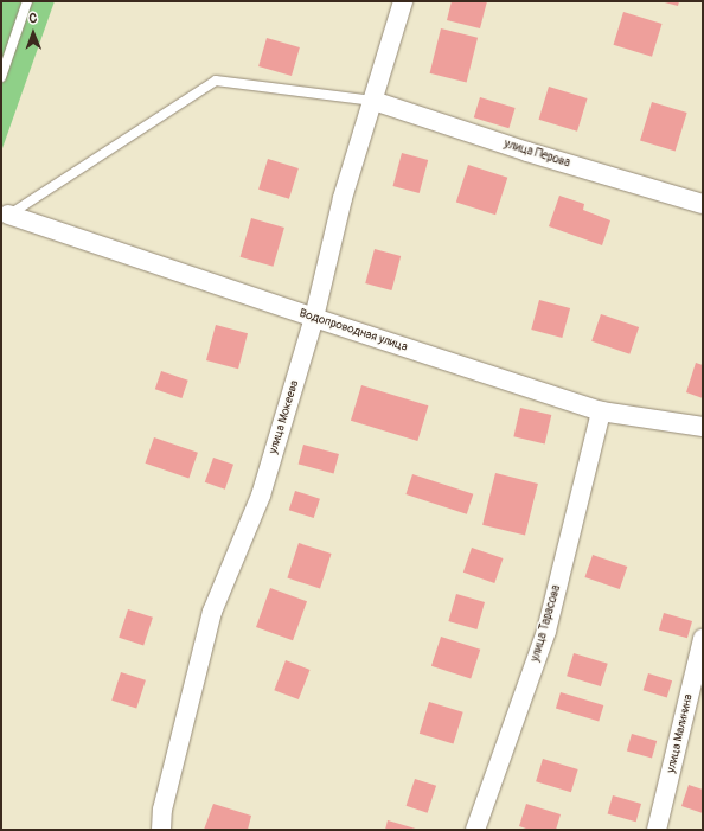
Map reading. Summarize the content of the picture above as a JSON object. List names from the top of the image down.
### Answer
{
  "streets": {
    "street": [
      "улица Перова",
      "Водопроводная улица",
      "улица Мокеева",
      "улица Тарасова",
      "улица Малинина"
    ]
  },
  "crossings": [
    ["улица Перова", "улица Мокеева"],
    ["Водопроводная улица", "улица Мокеева"],
    ["Водопроводная улица", "улица Тарасова"]
  ],
  "north": "top"
}
